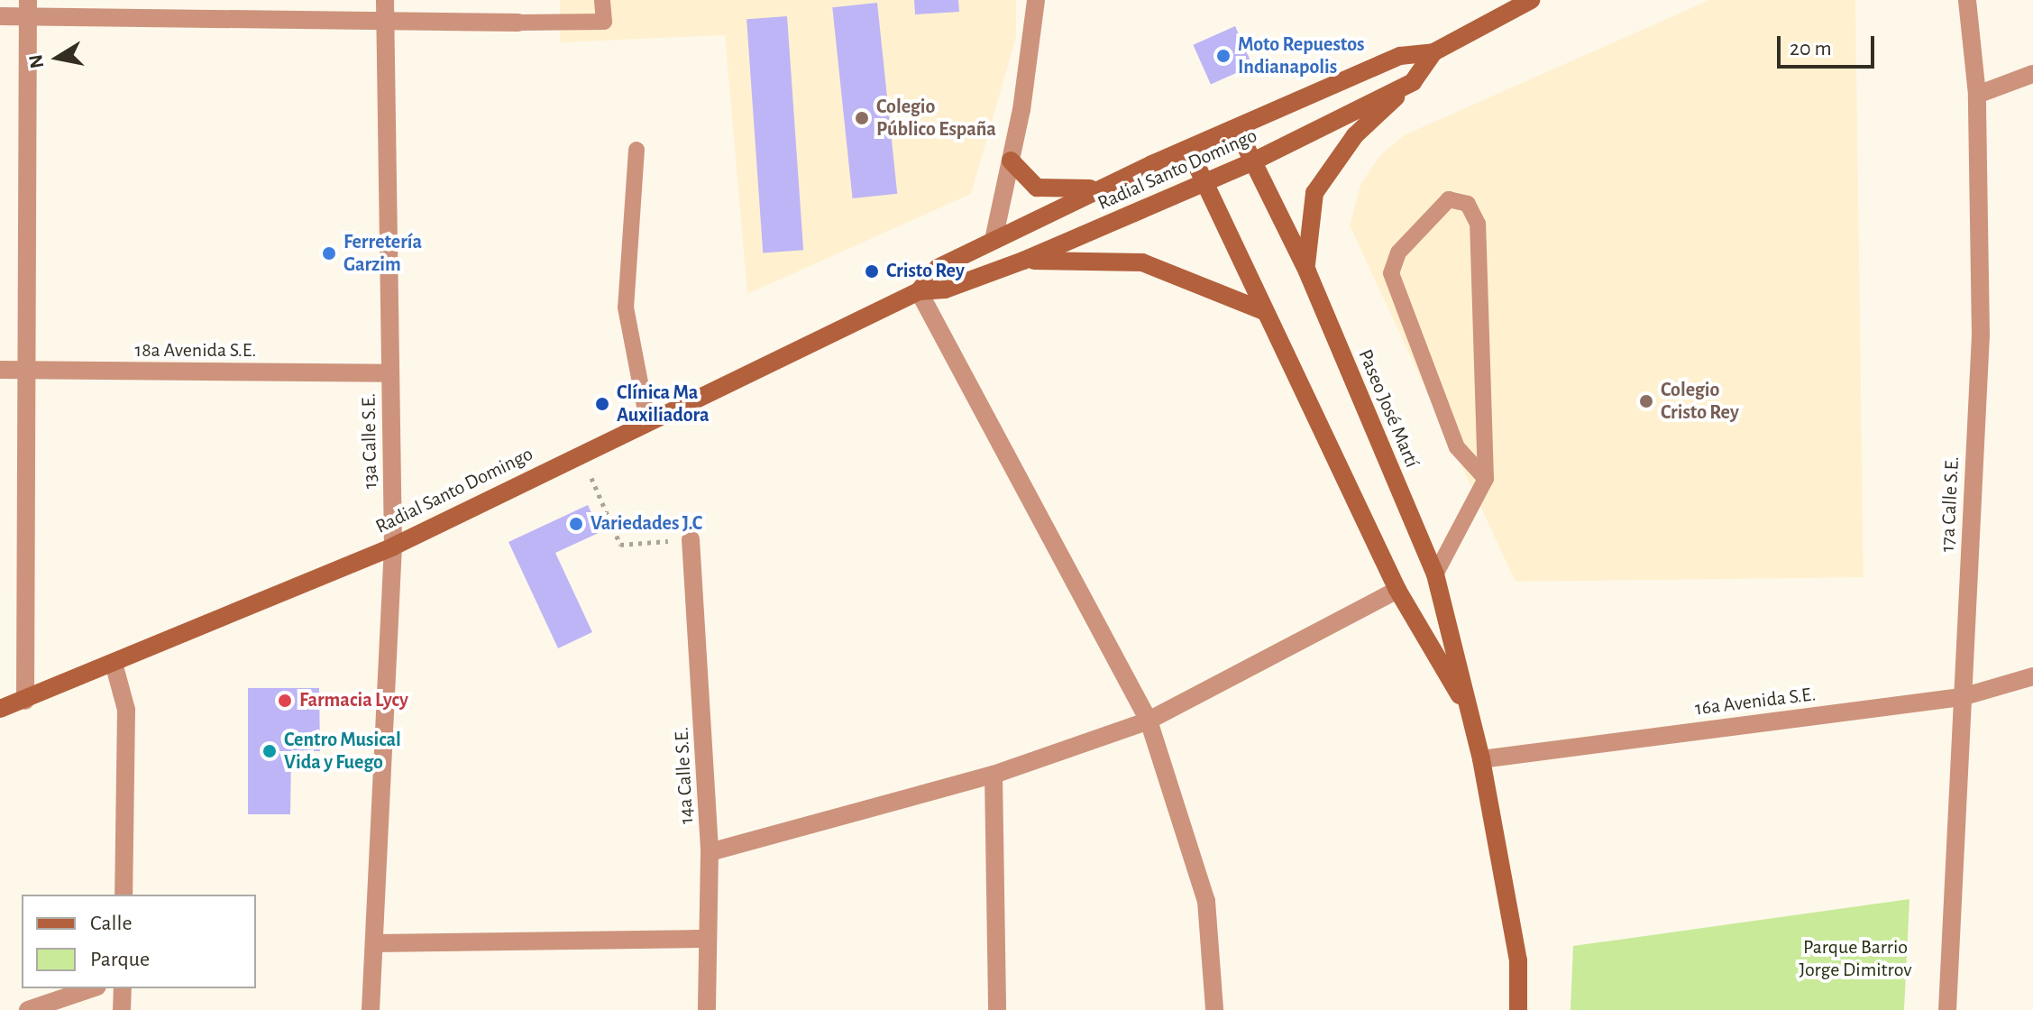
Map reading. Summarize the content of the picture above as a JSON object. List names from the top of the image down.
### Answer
{
  "streets": {
    "main road": ["Radial Santo Domingo", "Paseo José Martí"],
    "street": [
      "18a Avenida S.E.",
      "13a Calle S.E.",
      "17a Calle S.E.",
      "16a Avenida S.E.",
      "14a Calle S.E."
    ]
  },
  "crossings": [
    ["Radial Santo Domingo", "Paseo José Martí"],
    ["Radial Santo Domingo", "13a Calle S.E."],
    ["18a Avenida S.E.", "13a Calle S.E."],
    ["Paseo José Martí", "16a Avenida S.E."],
    ["17a Calle S.E.", "16a Avenida S.E."]
  ],
  "parks": ["Parque Barrio Jorge Dimitrov"],
  "places": [
    "Moto Repuestos Indianapolis",
    "Colegio Público España",
    "Ferretería Garzim",
    "Cristo Rey",
    "Colegio Cristo Rey",
    "Clínica Ma Auxiliadora",
    "Variedades J.C",
    "Farmacia Lycy",
    "Centro Musical Vida y Fuego"
  ],
  "legend": ["Calle", "Parque"],
  "scale_bar": "20 m",
  "north": "left"
}
